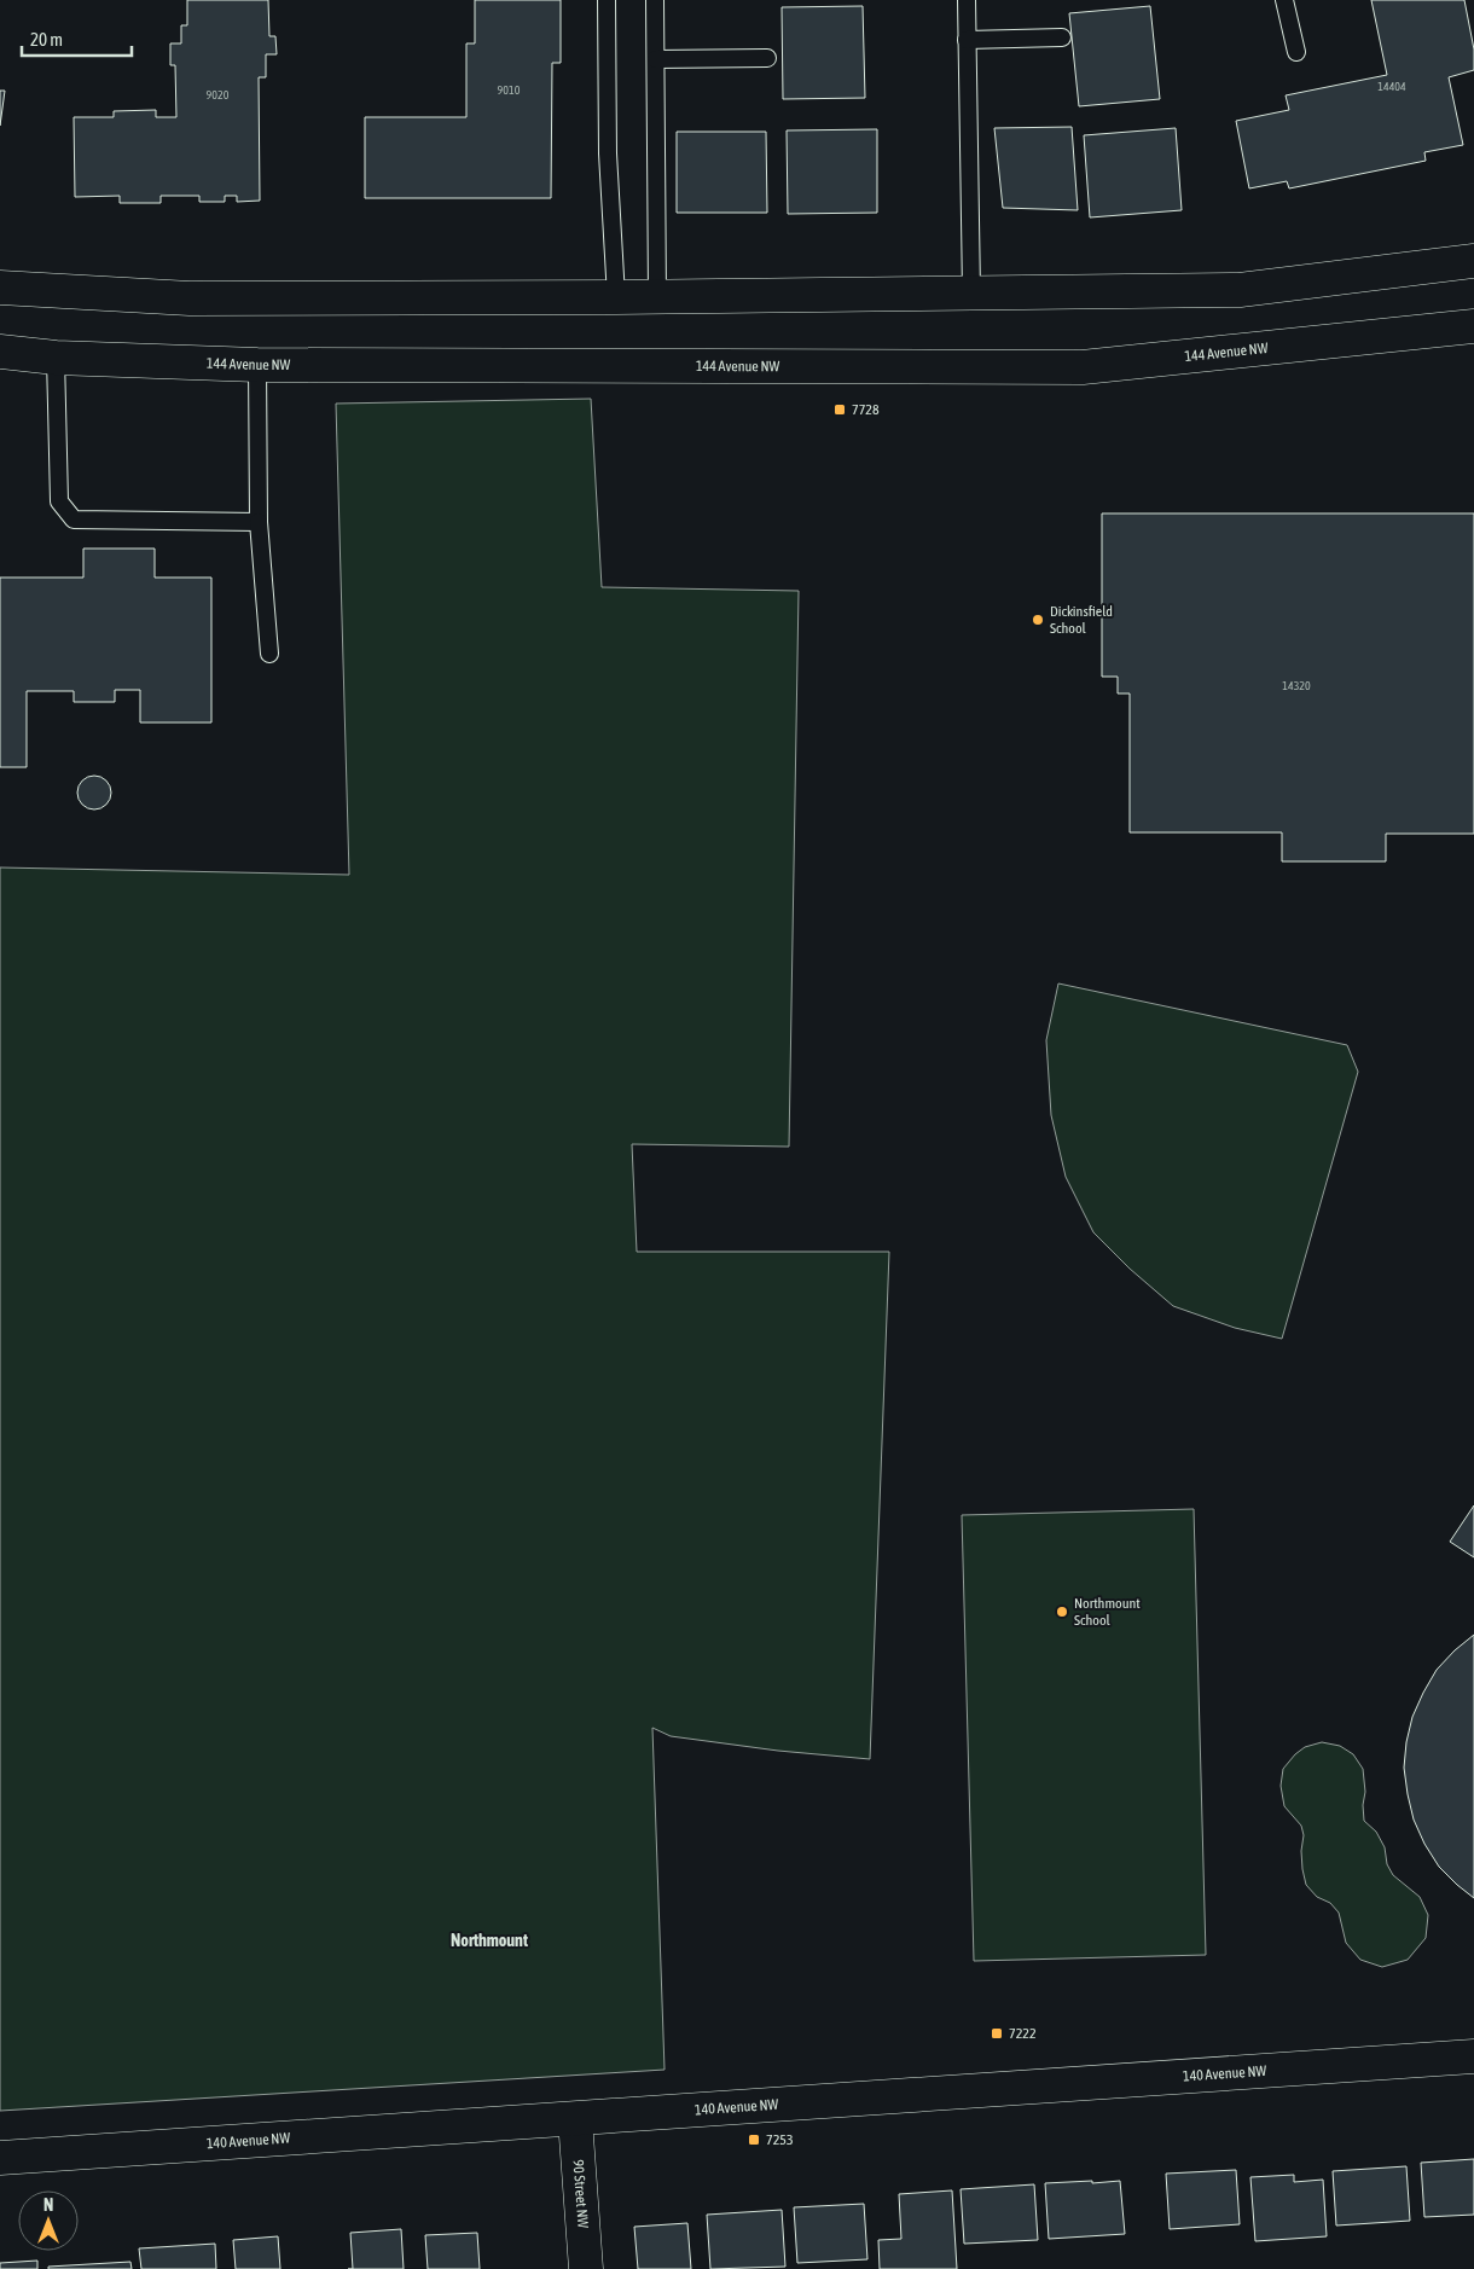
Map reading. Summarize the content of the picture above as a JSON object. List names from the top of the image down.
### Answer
{
  "streets": {
    "street": ["144 Avenue NW", "140 Avenue NW", "90 Street NW"]
  },
  "crossings": [
    ["140 Avenue NW", "90 Street NW"]
  ],
  "districts": ["Northmount"],
  "places": {
    "transit": ["7728", "7222", "7253"],
    "other": ["Dickinsfield School", "Northmount School"]
  },
  "house_numbers": [
    "14404",
    "9010",
    "9020",
    "14320"
  ],
  "scale_bar": "20 m",
  "north": "top"
}
